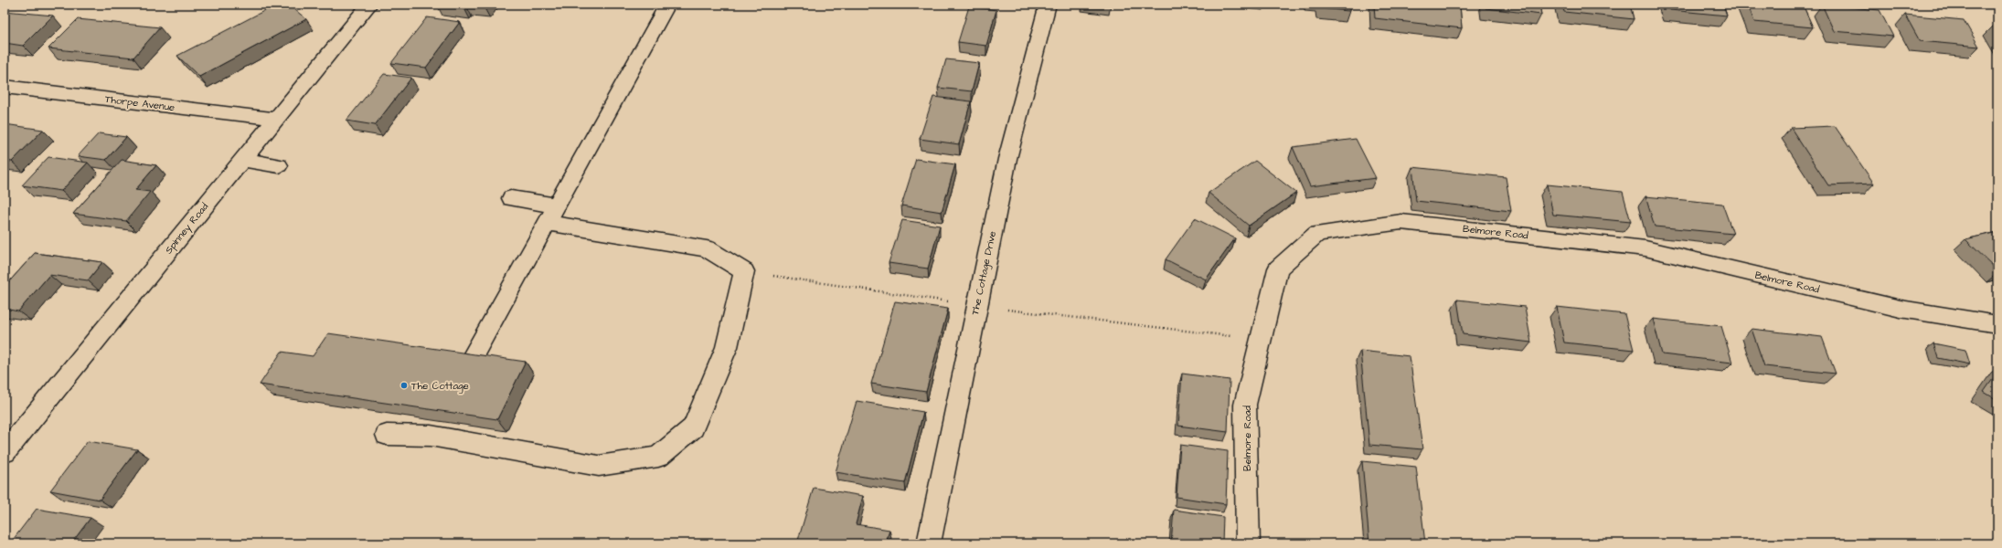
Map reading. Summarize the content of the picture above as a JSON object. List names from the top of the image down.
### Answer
{
  "streets": {
    "street": [
      "Thorpe Avenue",
      "Spinney Road",
      "Belmore Road",
      "The Cottage Drive"
    ]
  },
  "crossings": [
    ["Thorpe Avenue", "Spinney Road"]
  ],
  "places": ["The Cottage"]
}
